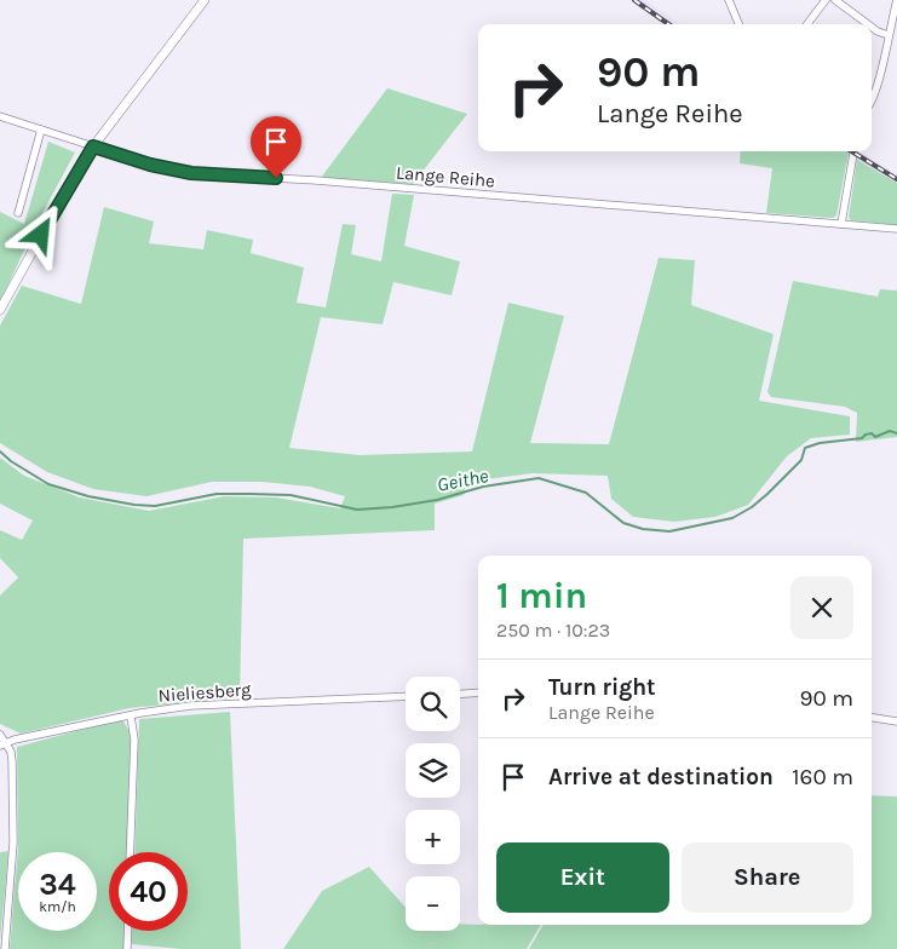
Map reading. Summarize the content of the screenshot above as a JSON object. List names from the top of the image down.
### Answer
{
  "streets": {
    "street": ["Lange Reihe", "Nieliesberg"]
  },
  "water": ["Geithe"],
  "page": {
    "turn": ["90 m", "Lange Reihe"],
    "heading": ["1 min", "250 m · 10:23"],
    "list": [
      {
        "name": "Turn right",
        "note": "Lange Reihe",
        "value": "90 m"
      },
      {
        "name": "Arrive at destination",
        "value": "160 m"
      }
    ],
    "map_buttons": ["+", "−"],
    "buttons": ["Exit", "Share"],
    "speed": "34 km/h",
    "limit": "40"
  }
}
